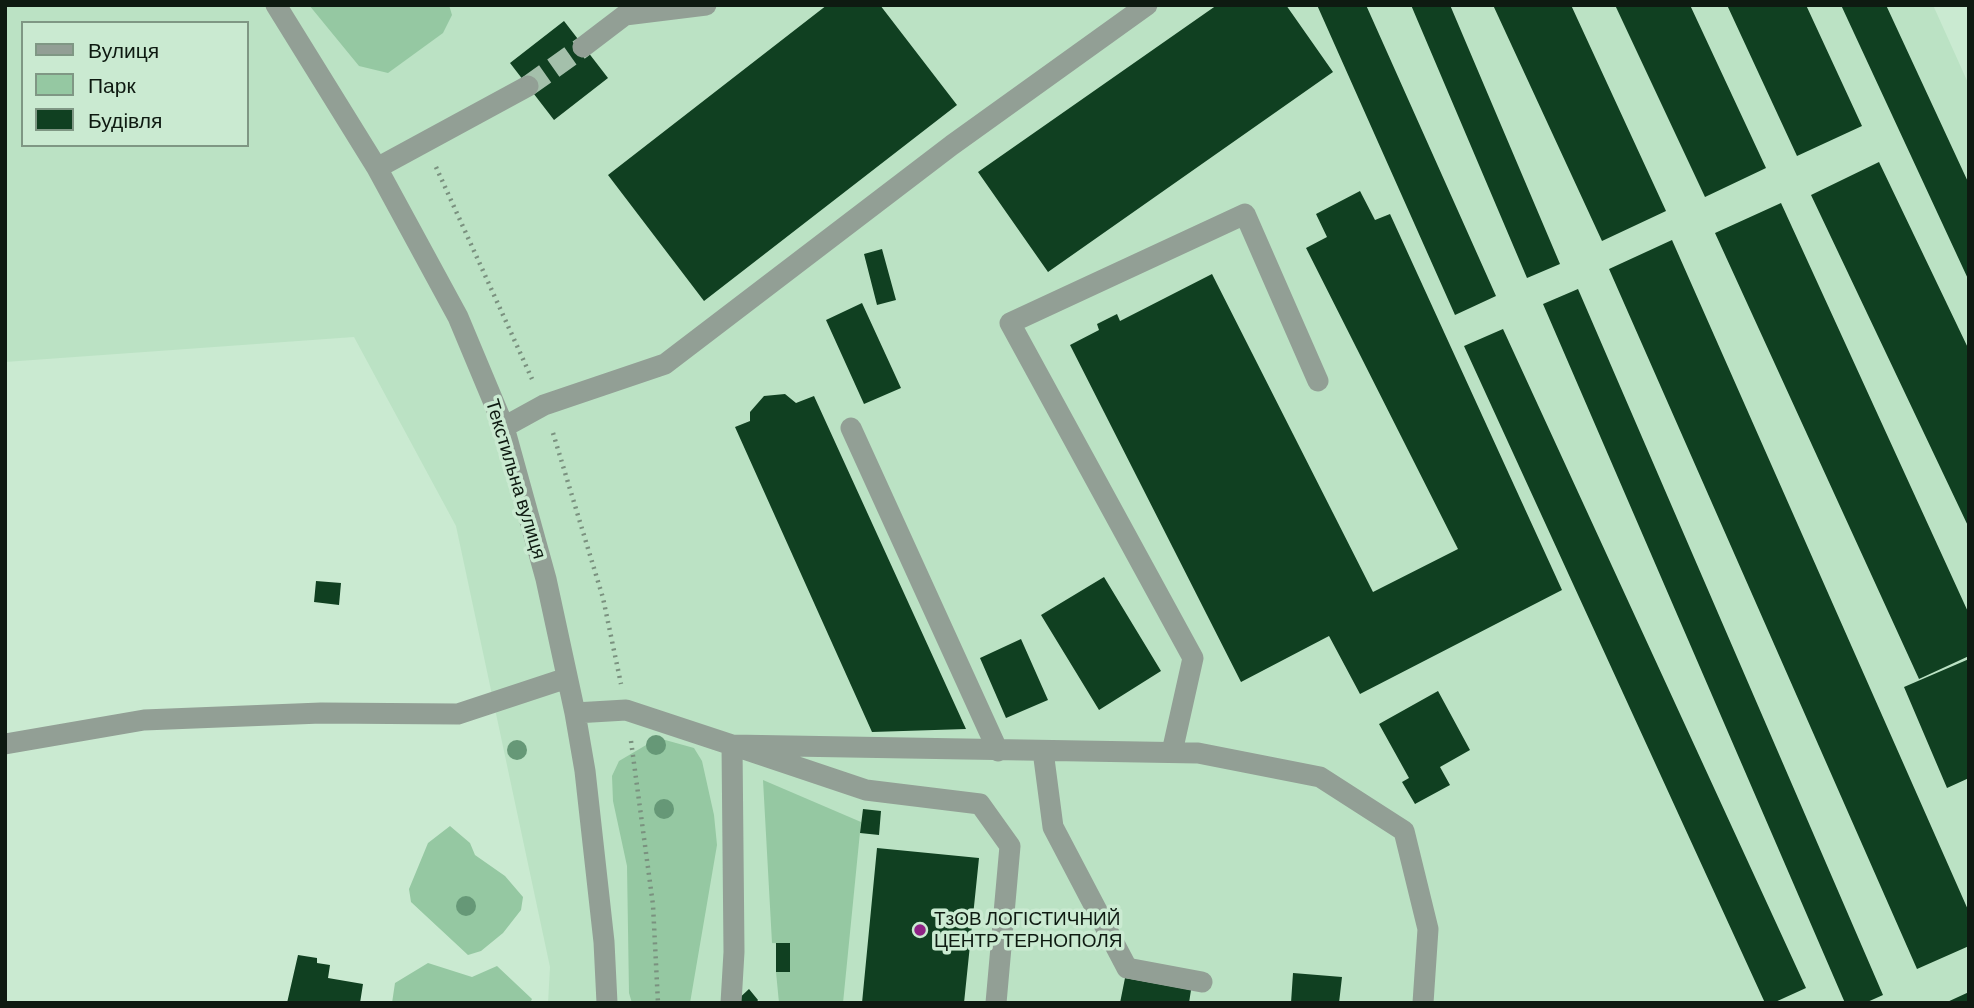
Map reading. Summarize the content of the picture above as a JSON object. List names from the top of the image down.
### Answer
{
  "streets": {
    "street": ["Текстильна вулиця"]
  },
  "places": ["ТзОВ ЛОГІСТИЧНИЙ ЦЕНТР ТЕРНОПОЛЯ"],
  "legend": ["Вулиця", "Парк", "Будівля"]
}
